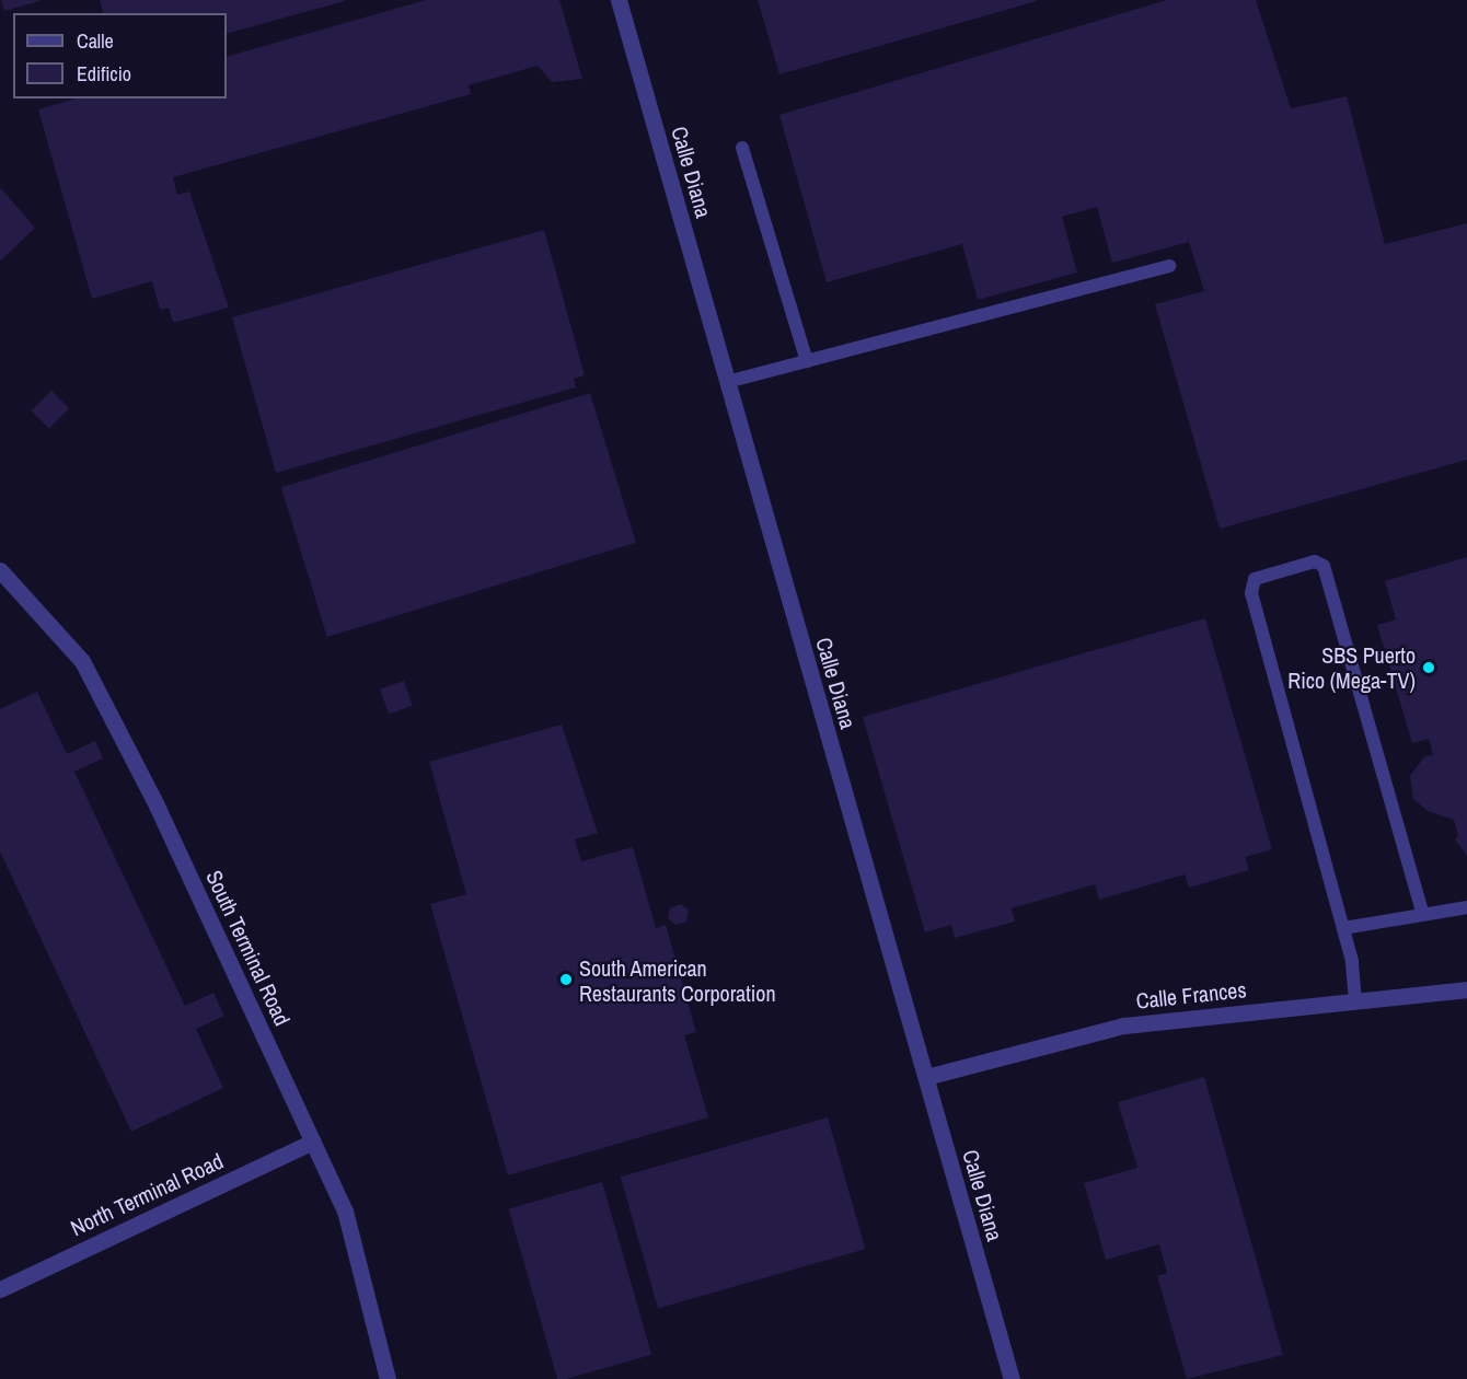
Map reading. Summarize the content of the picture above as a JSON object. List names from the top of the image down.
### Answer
{
  "streets": {
    "street": [
      "Calle Diana",
      "South Terminal Road",
      "Calle Frances",
      "North Terminal Road"
    ]
  },
  "crossings": [
    ["Calle Diana", "Calle Frances"],
    ["South Terminal Road", "North Terminal Road"]
  ],
  "places": ["SBS Puerto Rico (Mega-TV)", "South American Restaurants Corporation"],
  "legend": ["Calle", "Edificio"]
}
